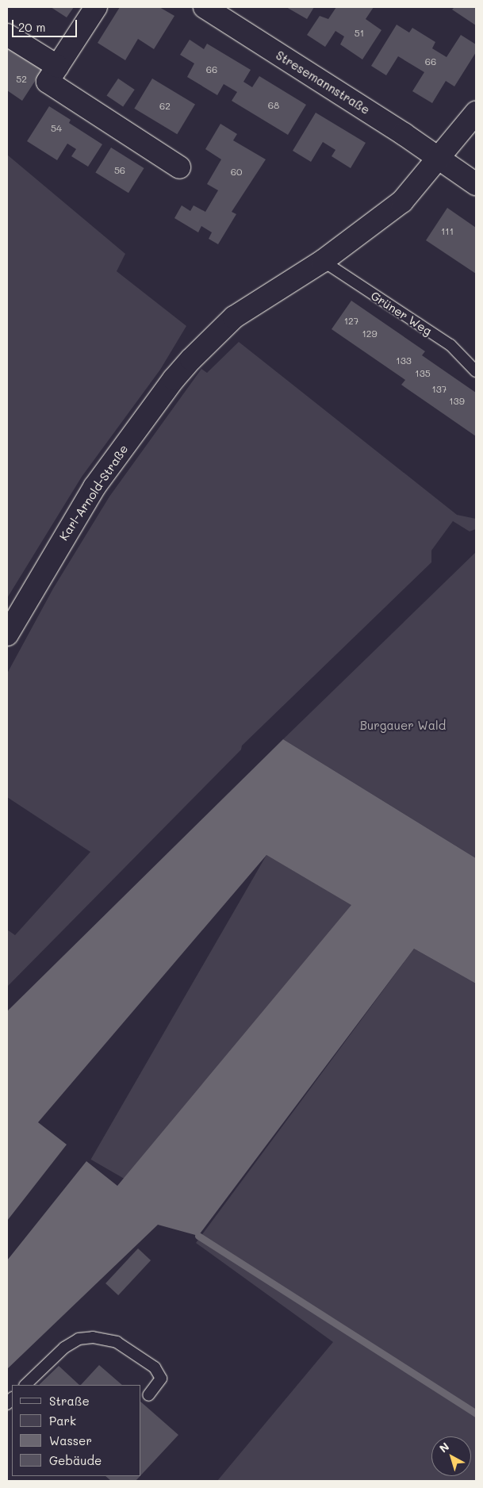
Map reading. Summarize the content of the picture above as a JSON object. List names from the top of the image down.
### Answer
{
  "streets": {
    "street": ["Stresemannstraße", "Karl-Arnold-Straße"],
    "lane": ["Grüner Weg"]
  },
  "crossings": [
    ["Grüner Weg", "Karl-Arnold-Straße"]
  ],
  "parks": ["Burgauer Wald"],
  "house_numbers": [
    "51",
    "66",
    "66",
    "52",
    "68",
    "62",
    "54",
    "56",
    "60",
    "111",
    "127",
    "129",
    "133",
    "135",
    "137",
    "139"
  ],
  "legend": [
    "Straße",
    "Park",
    "Wasser",
    "Gebäude"
  ],
  "scale_bar": "20 m",
  "north": "top left"
}
